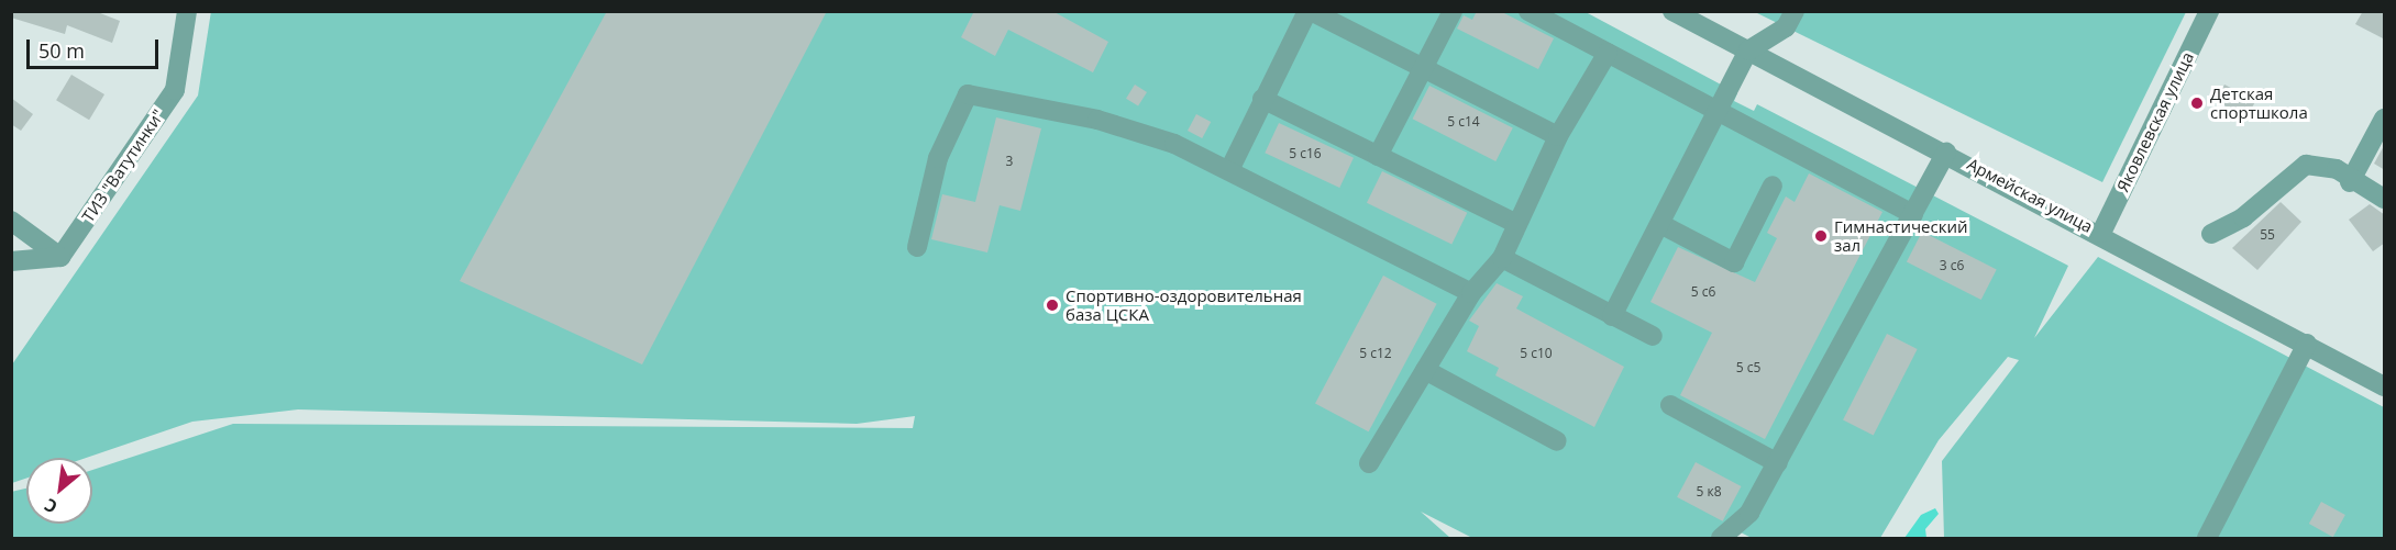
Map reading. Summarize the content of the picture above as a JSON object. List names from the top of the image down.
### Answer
{
  "streets": {
    "street": ["Яковлевская улица", "ТИЗ \"Ватутинки\"", "Армейская улица"]
  },
  "crossings": [
    ["Яковлевская улица", "Армейская улица"]
  ],
  "places": ["Детская спортшкола", "Гимнастический зал", "Спортивно-оздоровительная база ЦСКА"],
  "house_numbers": [
    "5 с14",
    "5 с16",
    "3",
    "55",
    "3 с6",
    "5 с6",
    "5 с12",
    "5 с10",
    "5 с5",
    "5 к8"
  ],
  "scale_bar": "50 m",
  "north": "bottom left"
}
